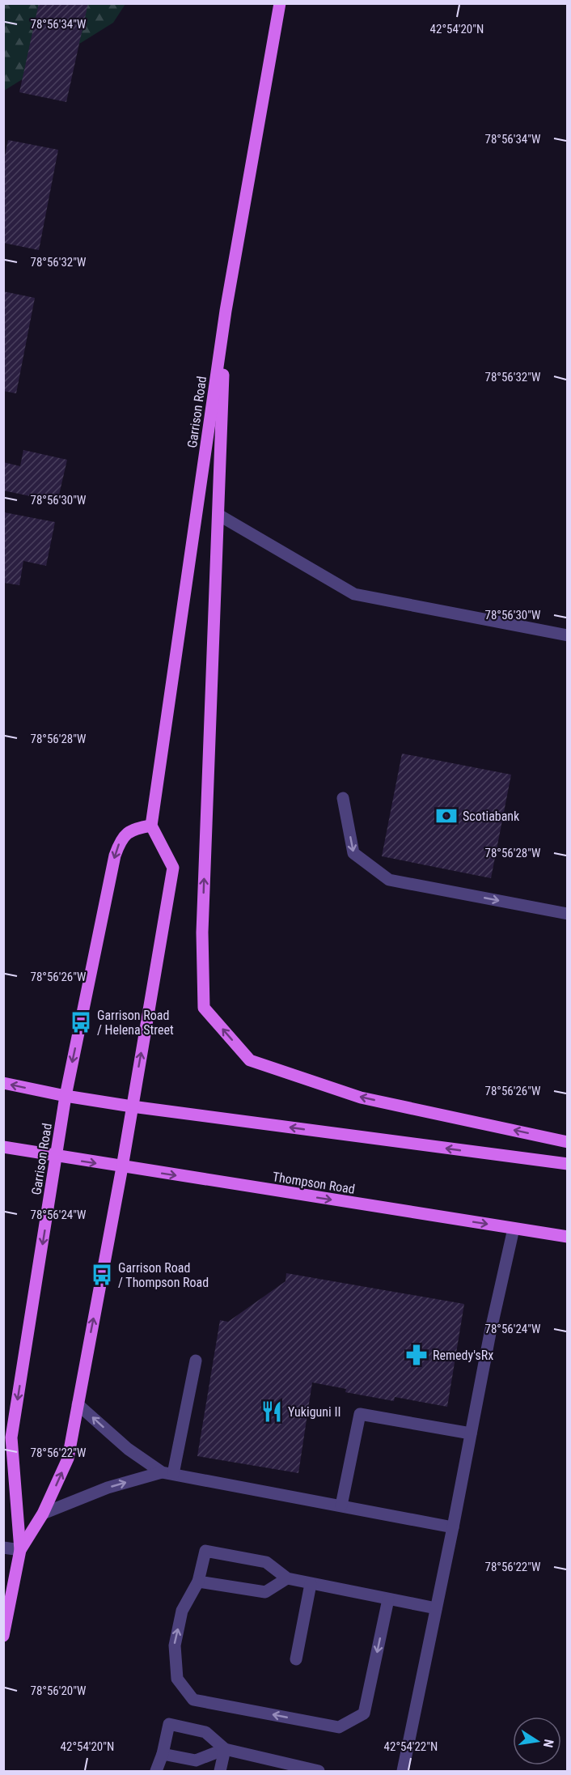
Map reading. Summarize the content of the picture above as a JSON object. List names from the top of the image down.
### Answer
{
  "streets": {
    "main road": ["Garrison Road", "Thompson Road"]
  },
  "crossings": [
    ["Garrison Road", "Thompson Road"]
  ],
  "places": {
    "bank": ["Scotiabank"],
    "bus stop": ["Garrison Road / Helena Street", "Garrison Road / Thompson Road"],
    "pharmacy": ["Remedy'sRx"],
    "restaurant": ["Yukiguni II"]
  },
  "north": "right",
  "coordinates": [
    "78°56'34\"W",
    "42°54'20\"N",
    "78°56'32\"W",
    "78°56'30\"W",
    "78°56'28\"W",
    "78°56'26\"W",
    "78°56'24\"W",
    "78°56'22\"W",
    "78°56'20\"W",
    "42°54'22\"N"
  ]
}
